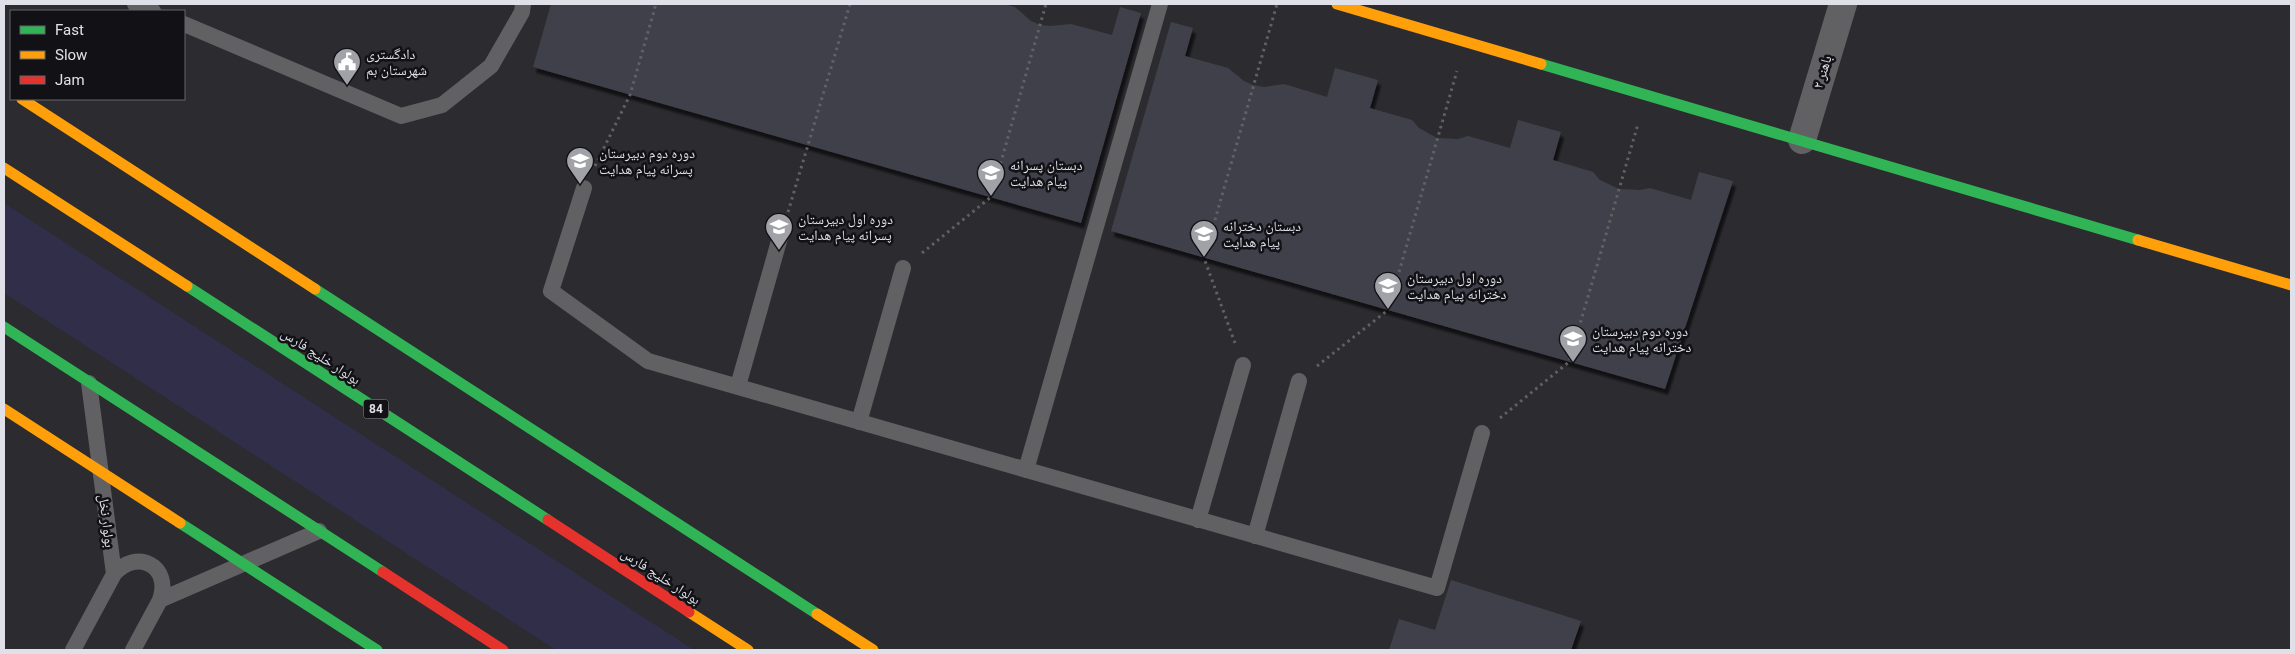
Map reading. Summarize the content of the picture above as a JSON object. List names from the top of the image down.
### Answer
{
  "streets": {
    "main road": ["بولوار خلیج فارس", "84"],
    "street": ["باهنر ۲"],
    "lane": ["بولوار نخل"]
  },
  "places": {
    "public building": ["دادگستری شهرستان بم"],
    "school or university": [
      "دوره دوم دبیرستان پسرانه پیام هدایت",
      "دبستان پسرانه پیام هدایت",
      "دوره اول دبیرستان پسرانه پیام هدایت",
      "دبستان دخترانه پیام هدایت",
      "دوره اول دبیرستان دخترانه پیام هدایت",
      "دوره دوم دبیرستان دخترانه پیام هدایت"
    ]
  },
  "legend": ["Fast", "Slow", "Jam"]
}
